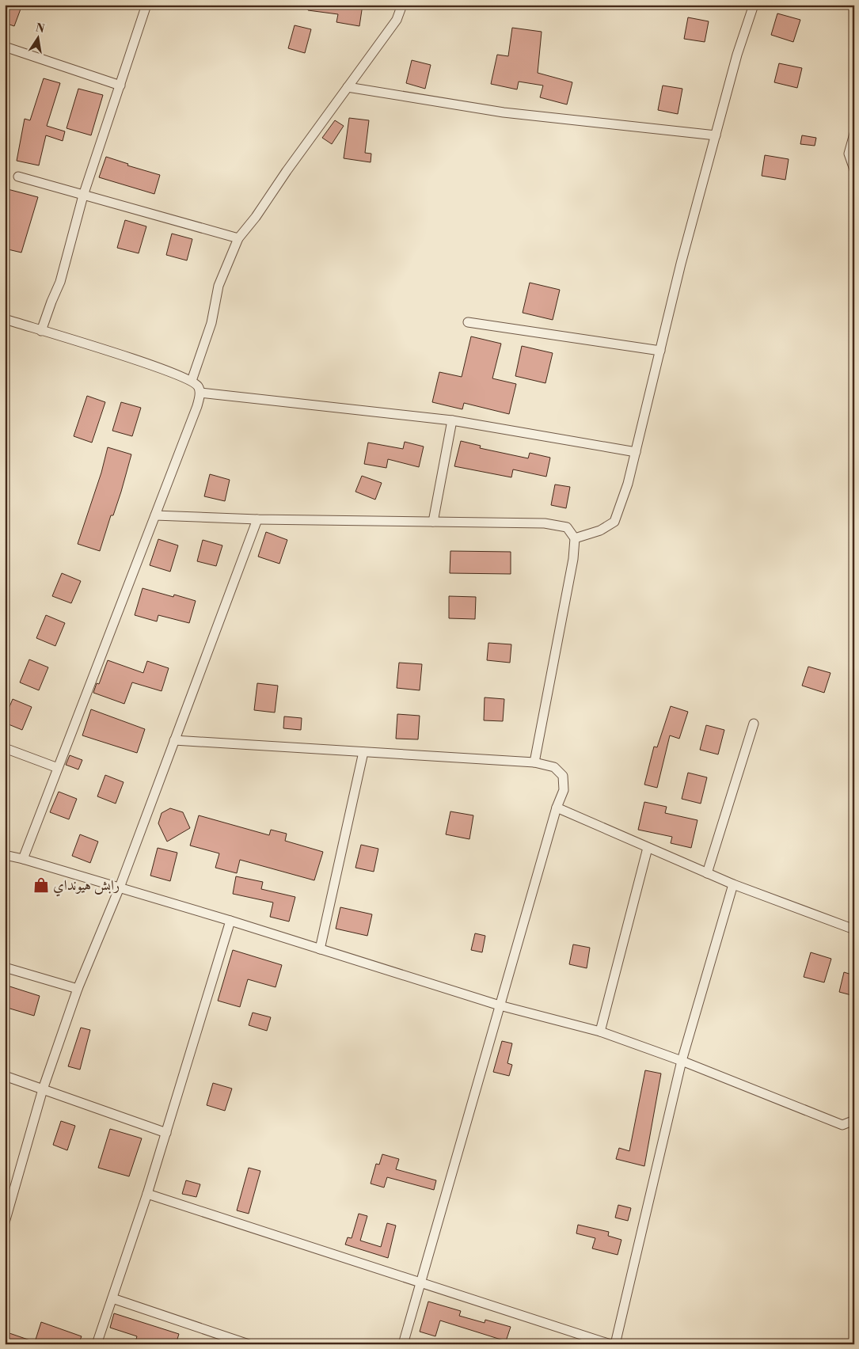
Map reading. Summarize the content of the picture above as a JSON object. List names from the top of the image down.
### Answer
{
  "places": {
    "shop": ["رابش هيونداي"]
  },
  "north": "top"
}
